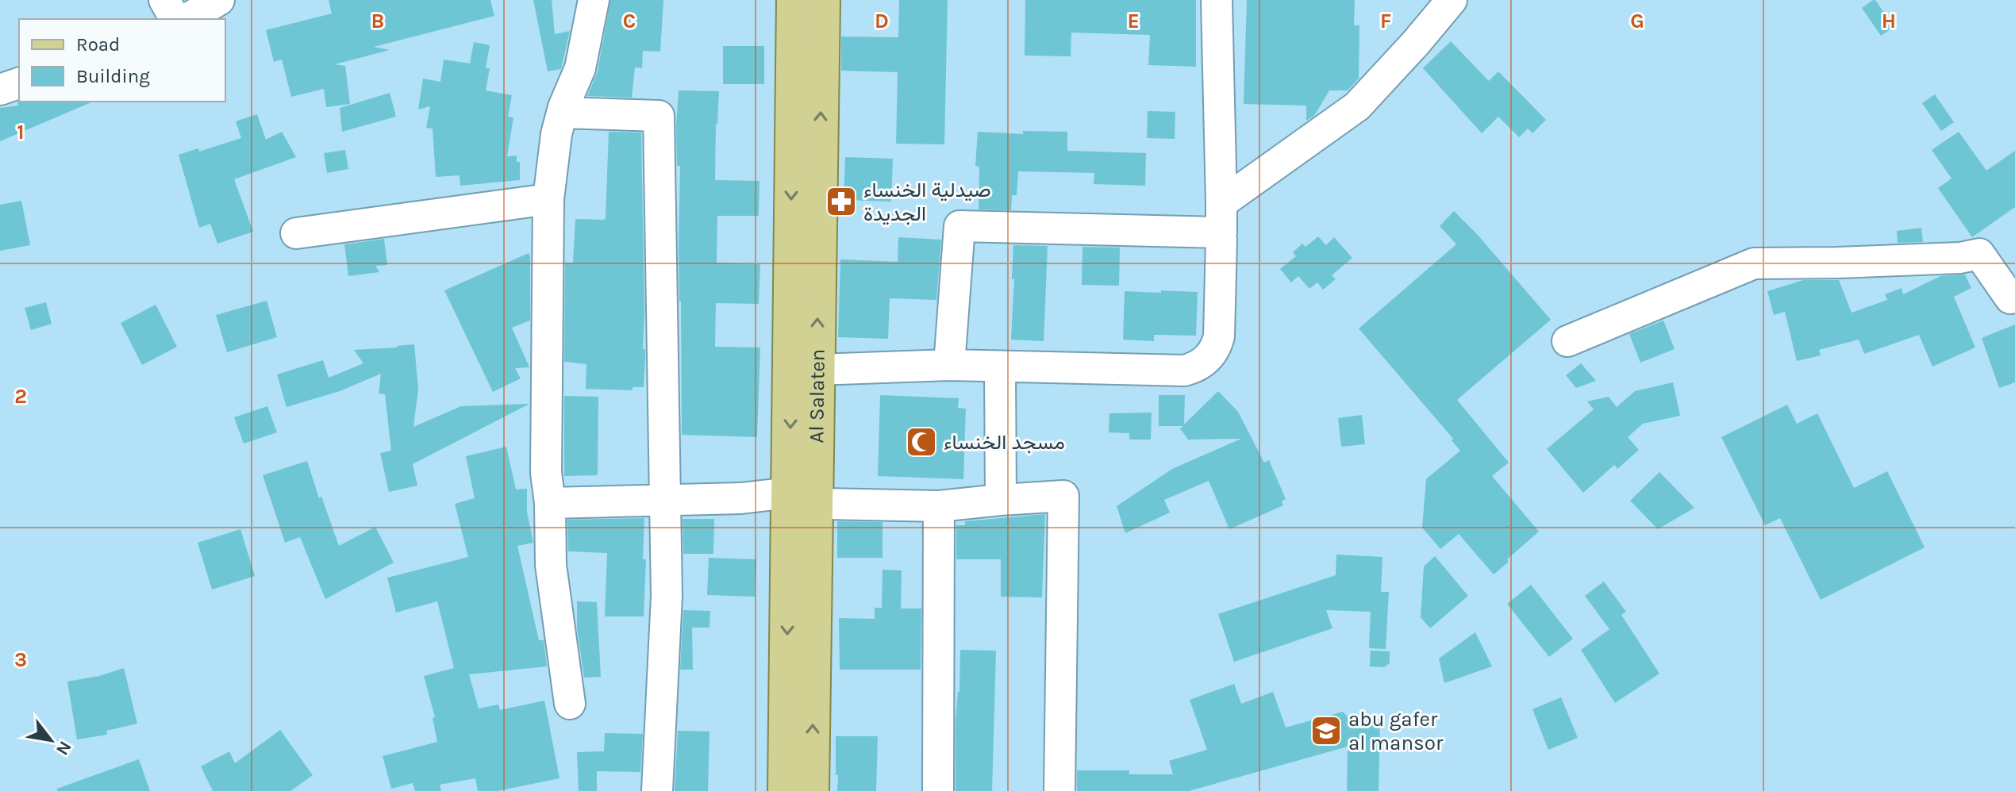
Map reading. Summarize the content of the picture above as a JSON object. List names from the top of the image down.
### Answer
{
  "streets": {
    "main road": ["Al Salaten"]
  },
  "places": {
    "pharmacy": ["صيدلية الخنساء الجديدة"],
    "mosque": ["مسجد الخنساء"],
    "school or university": ["abu gafer al mansor"]
  },
  "legend": ["Road", "Building"],
  "north": "bottom right",
  "grid": {
    "columns": [
      "B",
      "C",
      "D",
      "E",
      "F",
      "G",
      "H"
    ],
    "rows": ["1", "2", "3"]
  }
}
